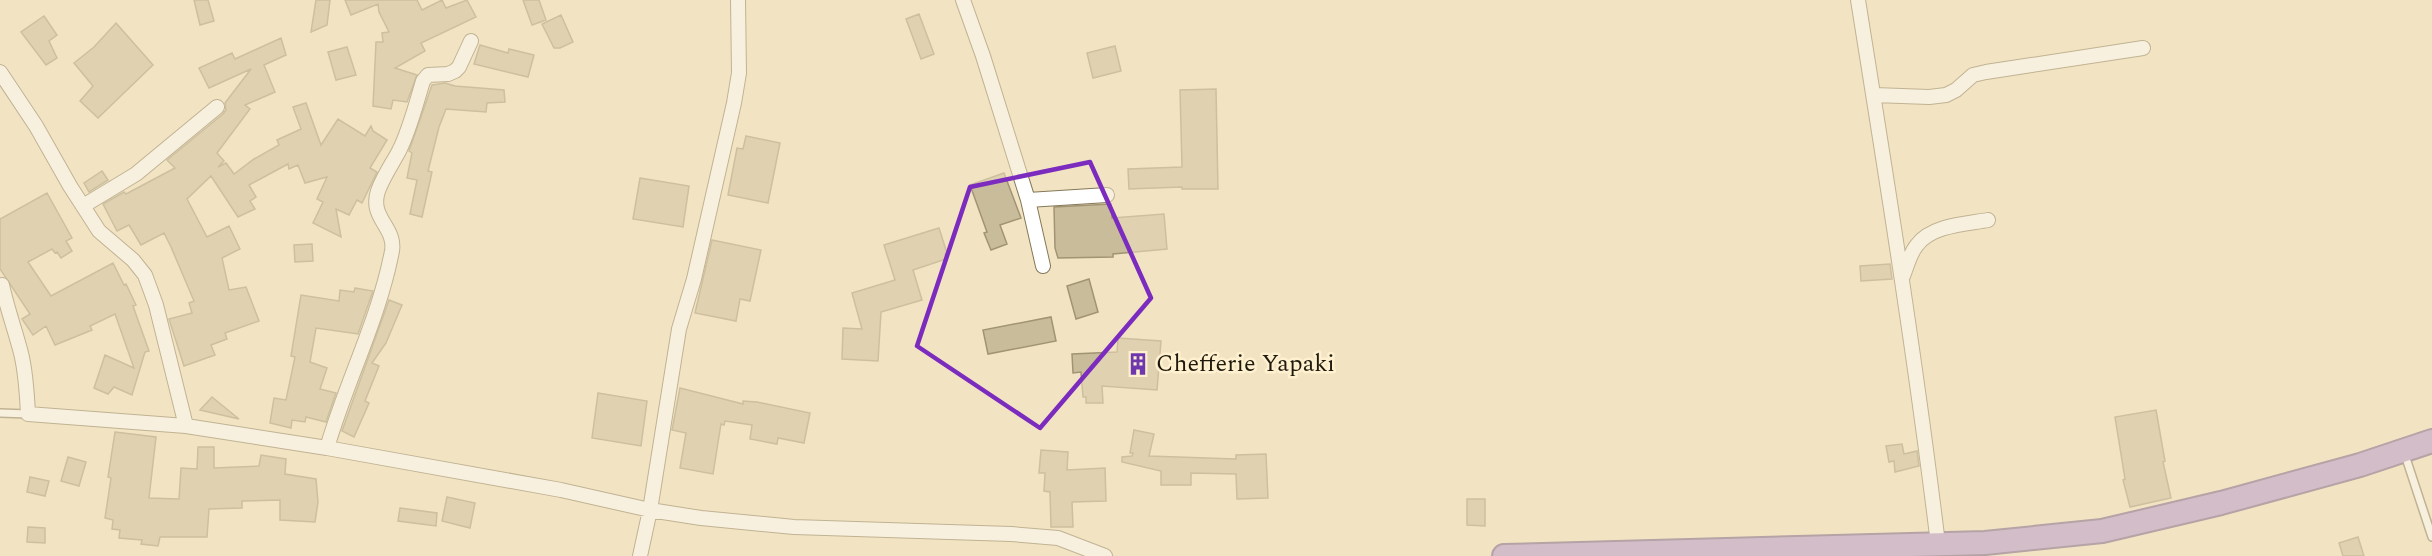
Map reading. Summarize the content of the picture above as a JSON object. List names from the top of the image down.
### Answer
{
  "places": {
    "building": ["Chefferie Yapaki"]
  }
}
